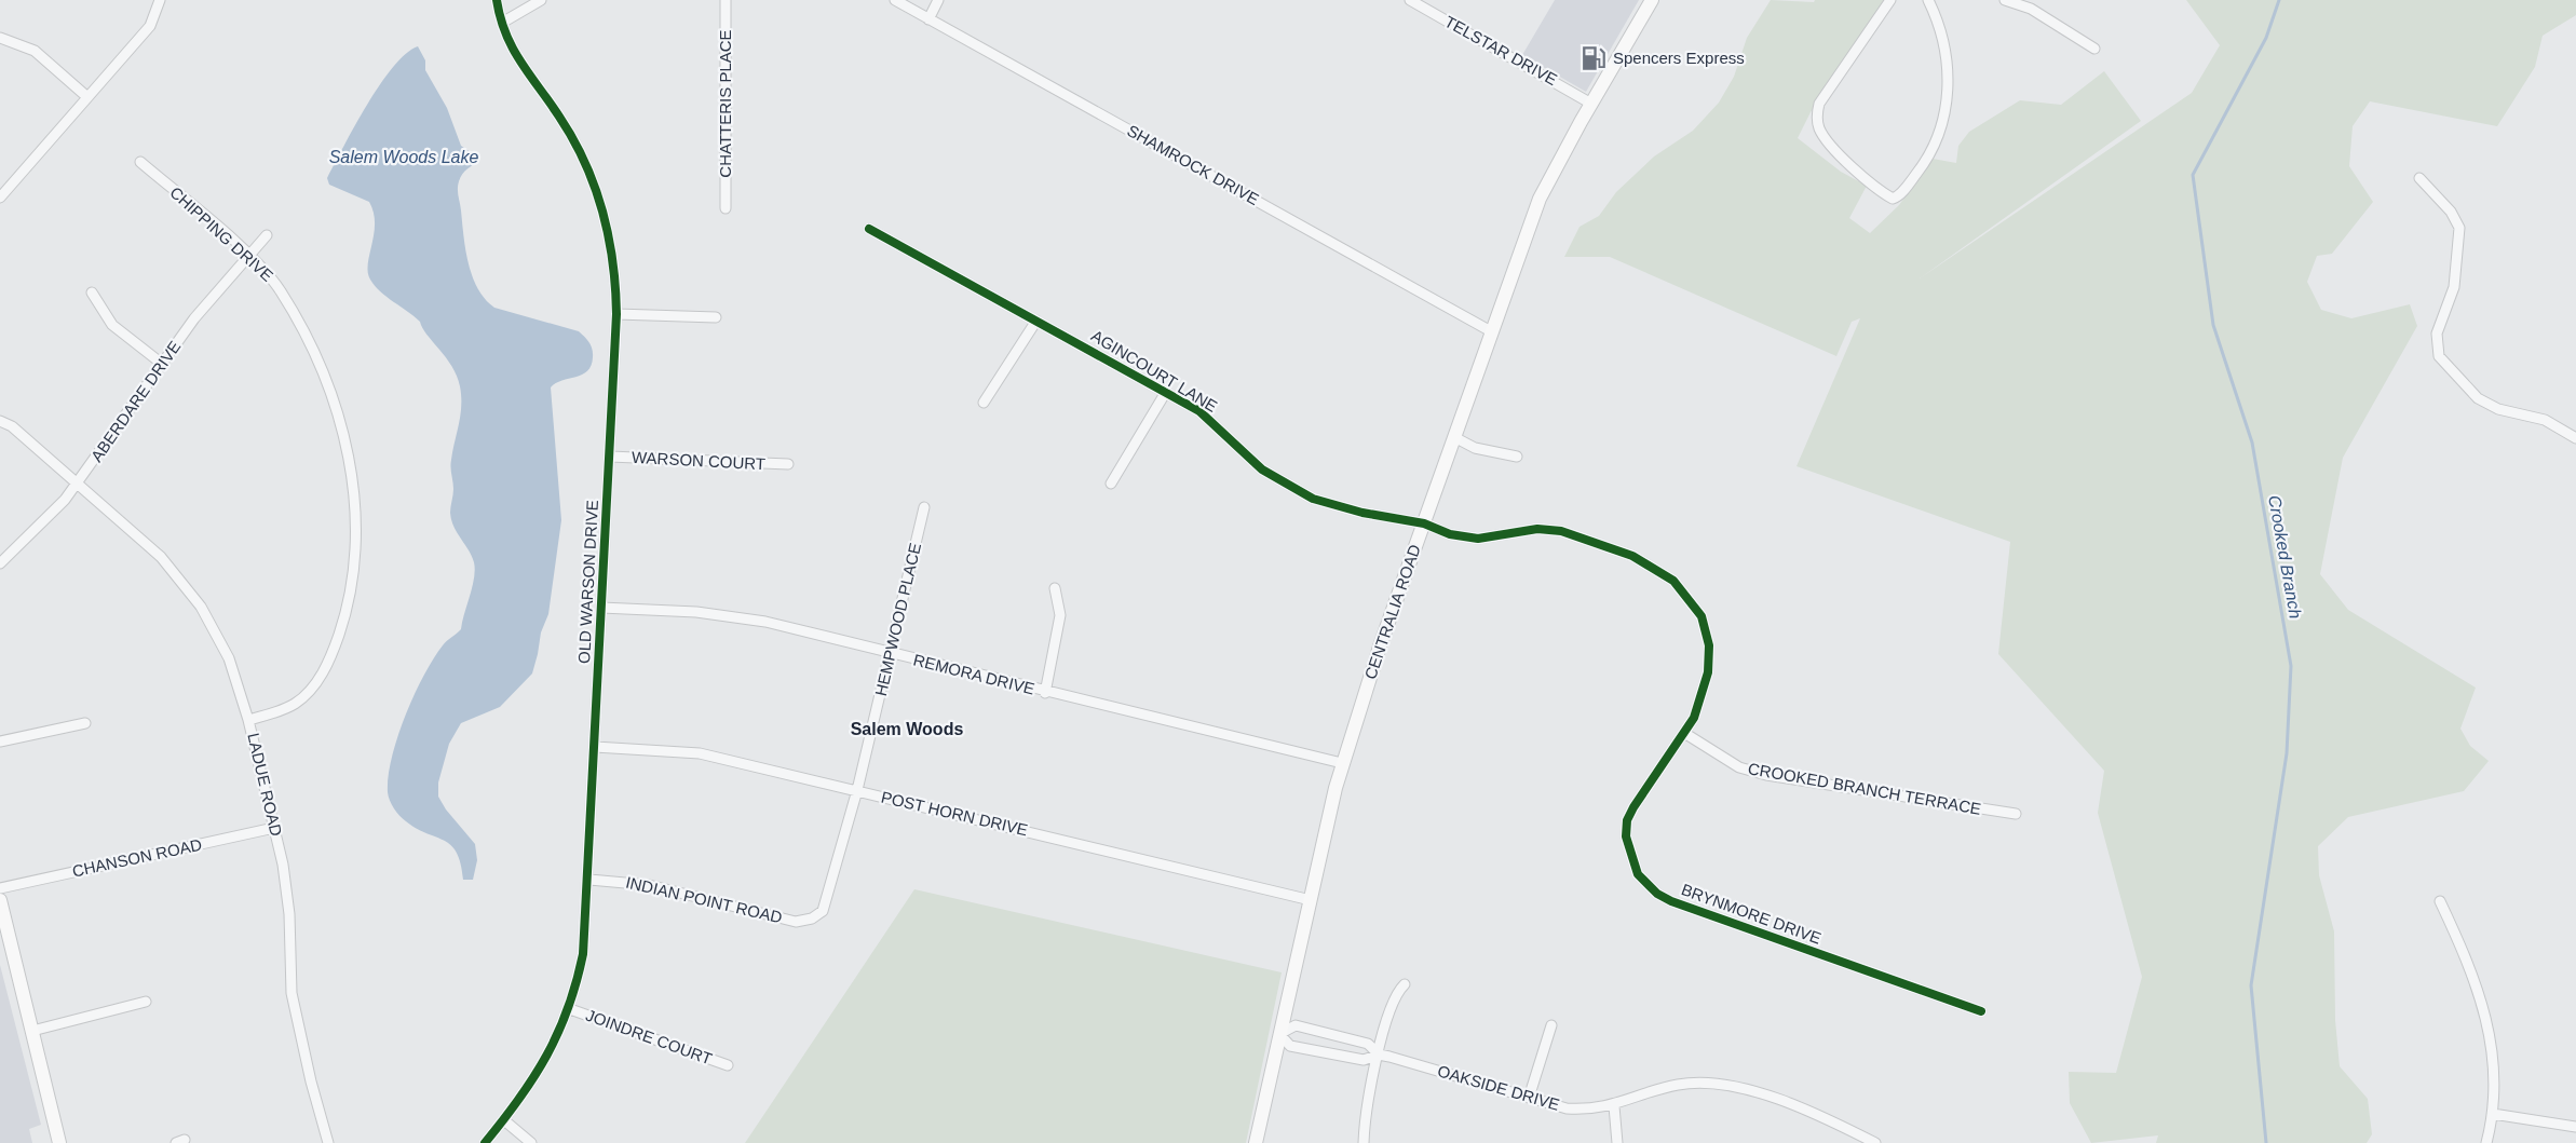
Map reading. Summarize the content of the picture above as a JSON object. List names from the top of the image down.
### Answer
{
  "streets": {
    "main road": ["CENTRALIA ROAD"],
    "street": [
      "TELSTAR DRIVE",
      "CHATTERIS PLACE",
      "SHAMROCK DRIVE",
      "CHIPPING DRIVE",
      "AGINCOURT LANE",
      "ABERDARE DRIVE",
      "WARSON COURT",
      "OLD WARSON DRIVE",
      "HEMPWOOD PLACE",
      "REMORA DRIVE",
      "LADUE ROAD",
      "CROOKED BRANCH TERRACE",
      "POST HORN DRIVE",
      "CHANSON ROAD",
      "INDIAN POINT ROAD",
      "BRYNMORE DRIVE",
      "JOINDRE COURT",
      "OAKSIDE DRIVE"
    ]
  },
  "crossings": [
    ["TELSTAR DRIVE", "CENTRALIA ROAD"],
    ["SHAMROCK DRIVE", "CENTRALIA ROAD"],
    ["CHIPPING DRIVE", "ABERDARE DRIVE"],
    ["CHIPPING DRIVE", "LADUE ROAD"],
    ["AGINCOURT LANE", "CENTRALIA ROAD"],
    ["AGINCOURT LANE", "BRYNMORE DRIVE"],
    ["ABERDARE DRIVE", "LADUE ROAD"],
    ["WARSON COURT", "OLD WARSON DRIVE"],
    ["OLD WARSON DRIVE", "REMORA DRIVE"],
    ["OLD WARSON DRIVE", "POST HORN DRIVE"],
    ["OLD WARSON DRIVE", "INDIAN POINT ROAD"],
    ["OLD WARSON DRIVE", "JOINDRE COURT"],
    ["CENTRALIA ROAD", "REMORA DRIVE"],
    ["CENTRALIA ROAD", "POST HORN DRIVE"],
    ["CENTRALIA ROAD", "BRYNMORE DRIVE"],
    ["CENTRALIA ROAD", "OAKSIDE DRIVE"],
    ["HEMPWOOD PLACE", "REMORA DRIVE"],
    ["HEMPWOOD PLACE", "POST HORN DRIVE"],
    ["HEMPWOOD PLACE", "INDIAN POINT ROAD"],
    ["LADUE ROAD", "CHANSON ROAD"],
    ["CROOKED BRANCH TERRACE", "BRYNMORE DRIVE"]
  ],
  "districts": ["Salem Woods"],
  "water": ["Salem Woods Lake", "Crooked Branch"],
  "places": {
    "fuel station": ["Spencers Express"]
  }
}
